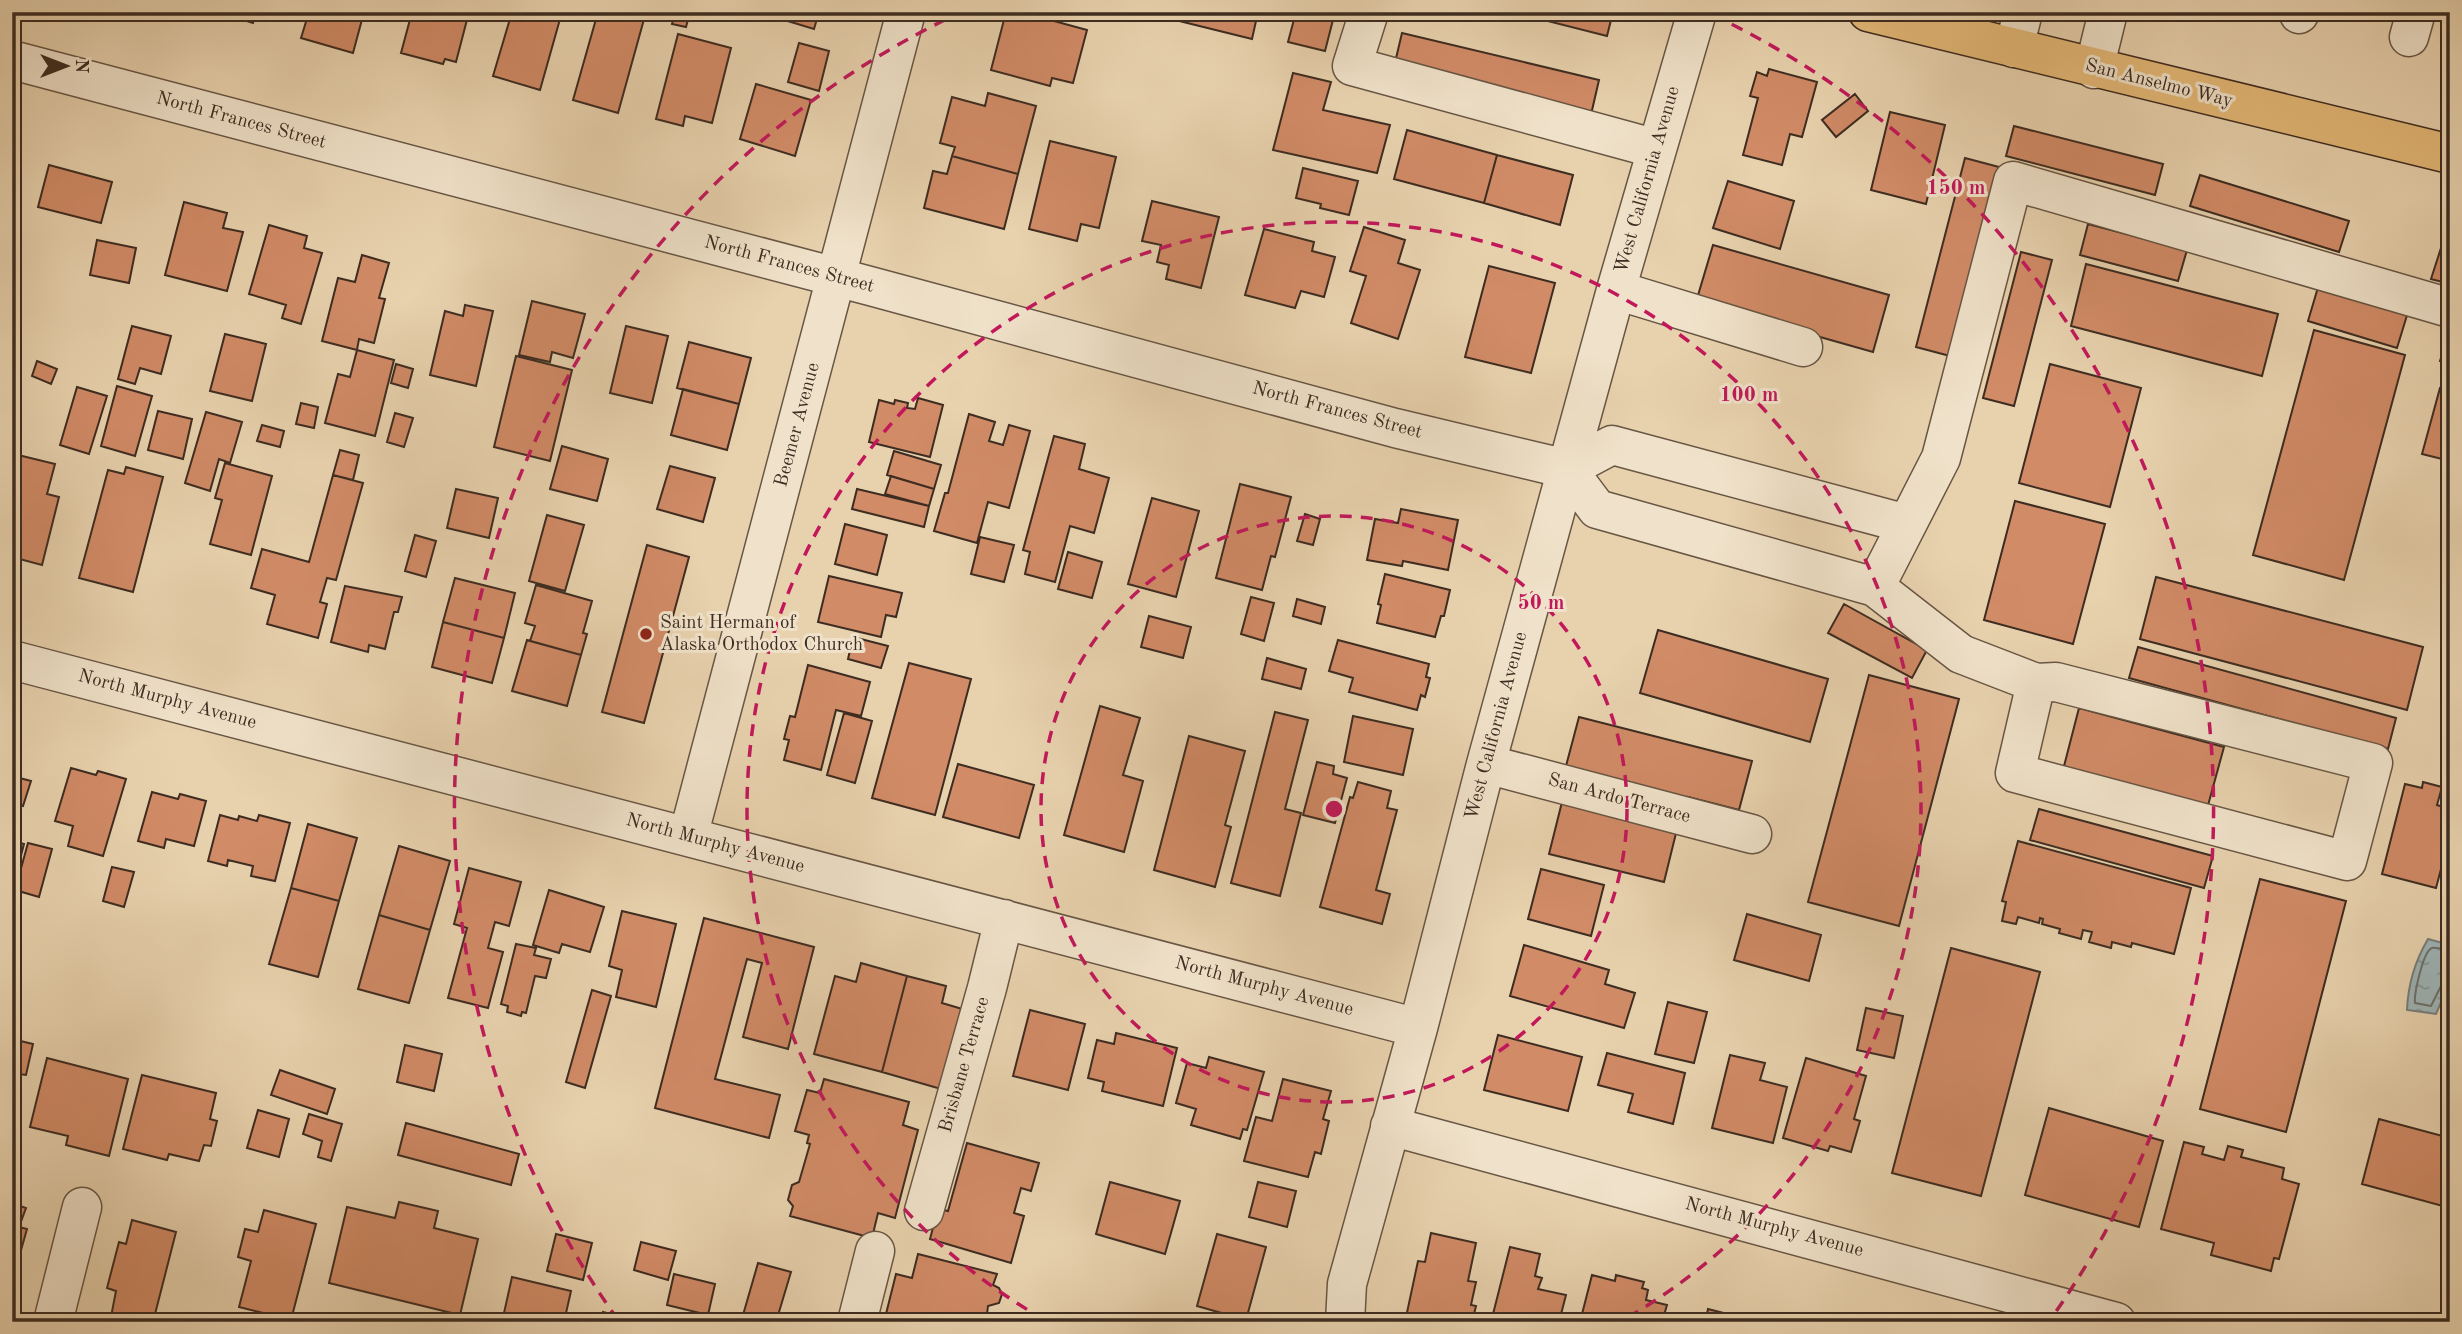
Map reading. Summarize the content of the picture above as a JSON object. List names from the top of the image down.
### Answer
{
  "streets": {
    "main road": ["San Anselmo Way"],
    "street": [
      "North Frances Street",
      "West California Avenue",
      "Beemer Avenue",
      "North Murphy Avenue",
      "San Ardo Terrace",
      "Brisbane Terrace"
    ]
  },
  "crossings": [
    ["North Frances Street", "West California Avenue"],
    ["North Frances Street", "Beemer Avenue"],
    ["West California Avenue", "North Murphy Avenue"],
    ["West California Avenue", "San Ardo Terrace"],
    ["Beemer Avenue", "North Murphy Avenue"],
    ["North Murphy Avenue", "Brisbane Terrace"]
  ],
  "places": ["Saint Herman of Alaska Orthodox Church"],
  "north": "right",
  "rings": ["150 m", "100 m", "50 m"]
}
